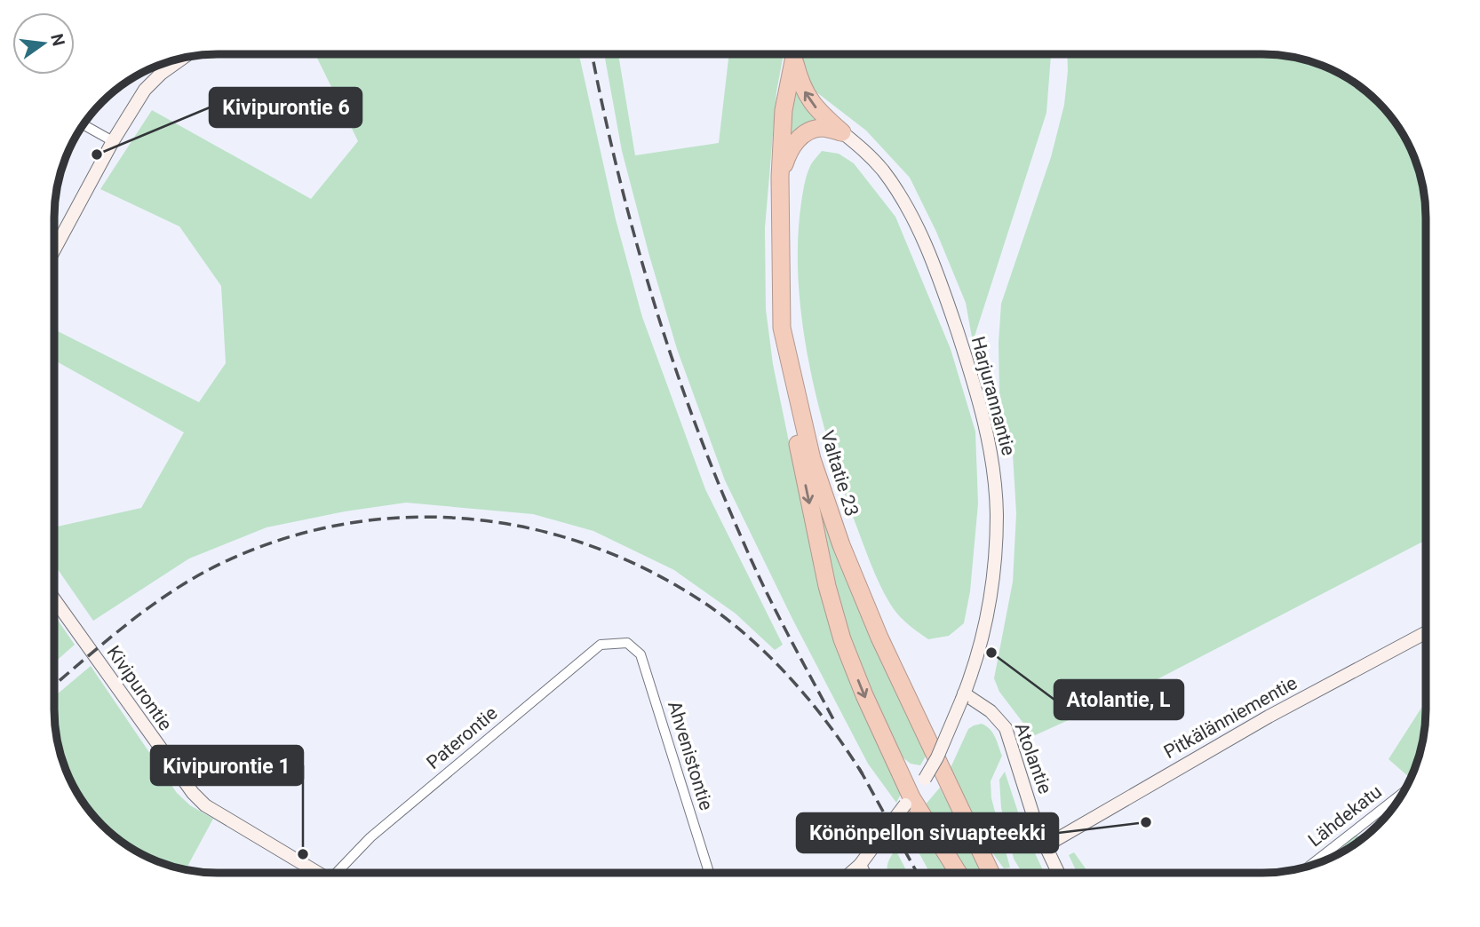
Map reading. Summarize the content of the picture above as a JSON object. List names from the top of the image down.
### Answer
{
  "streets": {
    "highway": ["Valtatie 23"],
    "street": [
      "Harjurannantie",
      "Kivipurontie",
      "Pitkälänniementie",
      "Paterontie",
      "Ahvenistontie",
      "Atolantie",
      "Lähdekatu"
    ]
  },
  "crossings": [
    ["Harjurannantie", "Atolantie"],
    ["Pitkälänniementie", "Atolantie"],
    ["Paterontie", "Ahvenistontie"]
  ],
  "places": [
    "Kivipurontie 6",
    "Atolantie, L",
    "Könönpellon sivuapteekki",
    "Kivipurontie 1"
  ],
  "north": "right"
}
